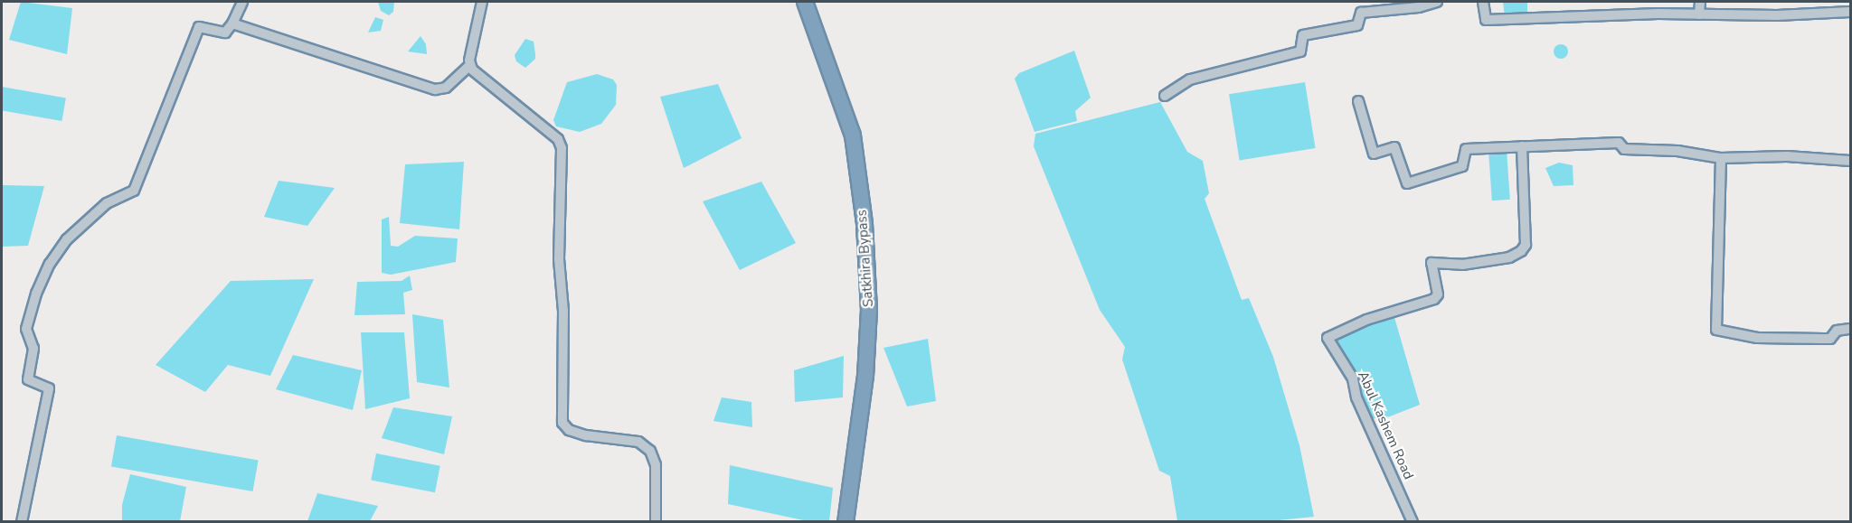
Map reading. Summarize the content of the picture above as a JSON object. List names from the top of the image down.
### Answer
{
  "streets": {
    "highway": ["Satkhira Bypass"],
    "street": ["Abul Kashem Road"]
  }
}
